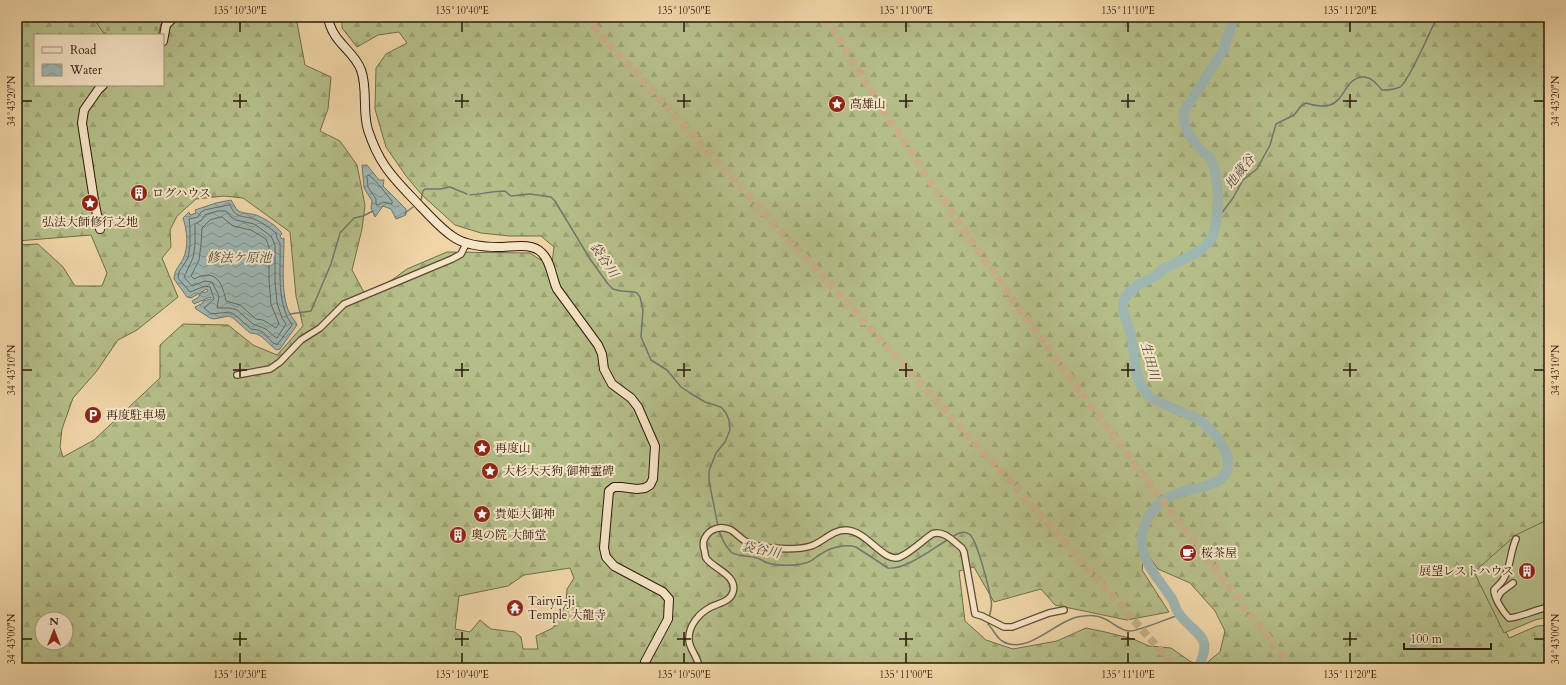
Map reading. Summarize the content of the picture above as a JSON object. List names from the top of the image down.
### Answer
{
  "water": [
    "地蔵谷",
    "修法ケ原池",
    "袋谷川",
    "生田川"
  ],
  "places": {
    "place": [
      "高雄山",
      "弘法大師修行之地",
      "再度山",
      "大杉大天狗 御神霊碑",
      "貴姫大御神"
    ],
    "building": ["ログハウス", "奥の院 大師堂", "展望レストハウス"],
    "parking": ["再度駐車場"],
    "cafe": ["桜茶屋"],
    "temple": ["Tairyū-ji Temple 大龍寺"]
  },
  "legend": ["Road", "Water"],
  "scale_bar": "100 m",
  "north": "top",
  "coordinates": [
    "135°10'30\"E",
    "135°10'40\"E",
    "135°10'50\"E",
    "135°11'00\"E",
    "135°11'10\"E",
    "135°11'20\"E",
    "34°43'20\"N",
    "34°43'10\"N",
    "34°43'00\"N"
  ]
}
